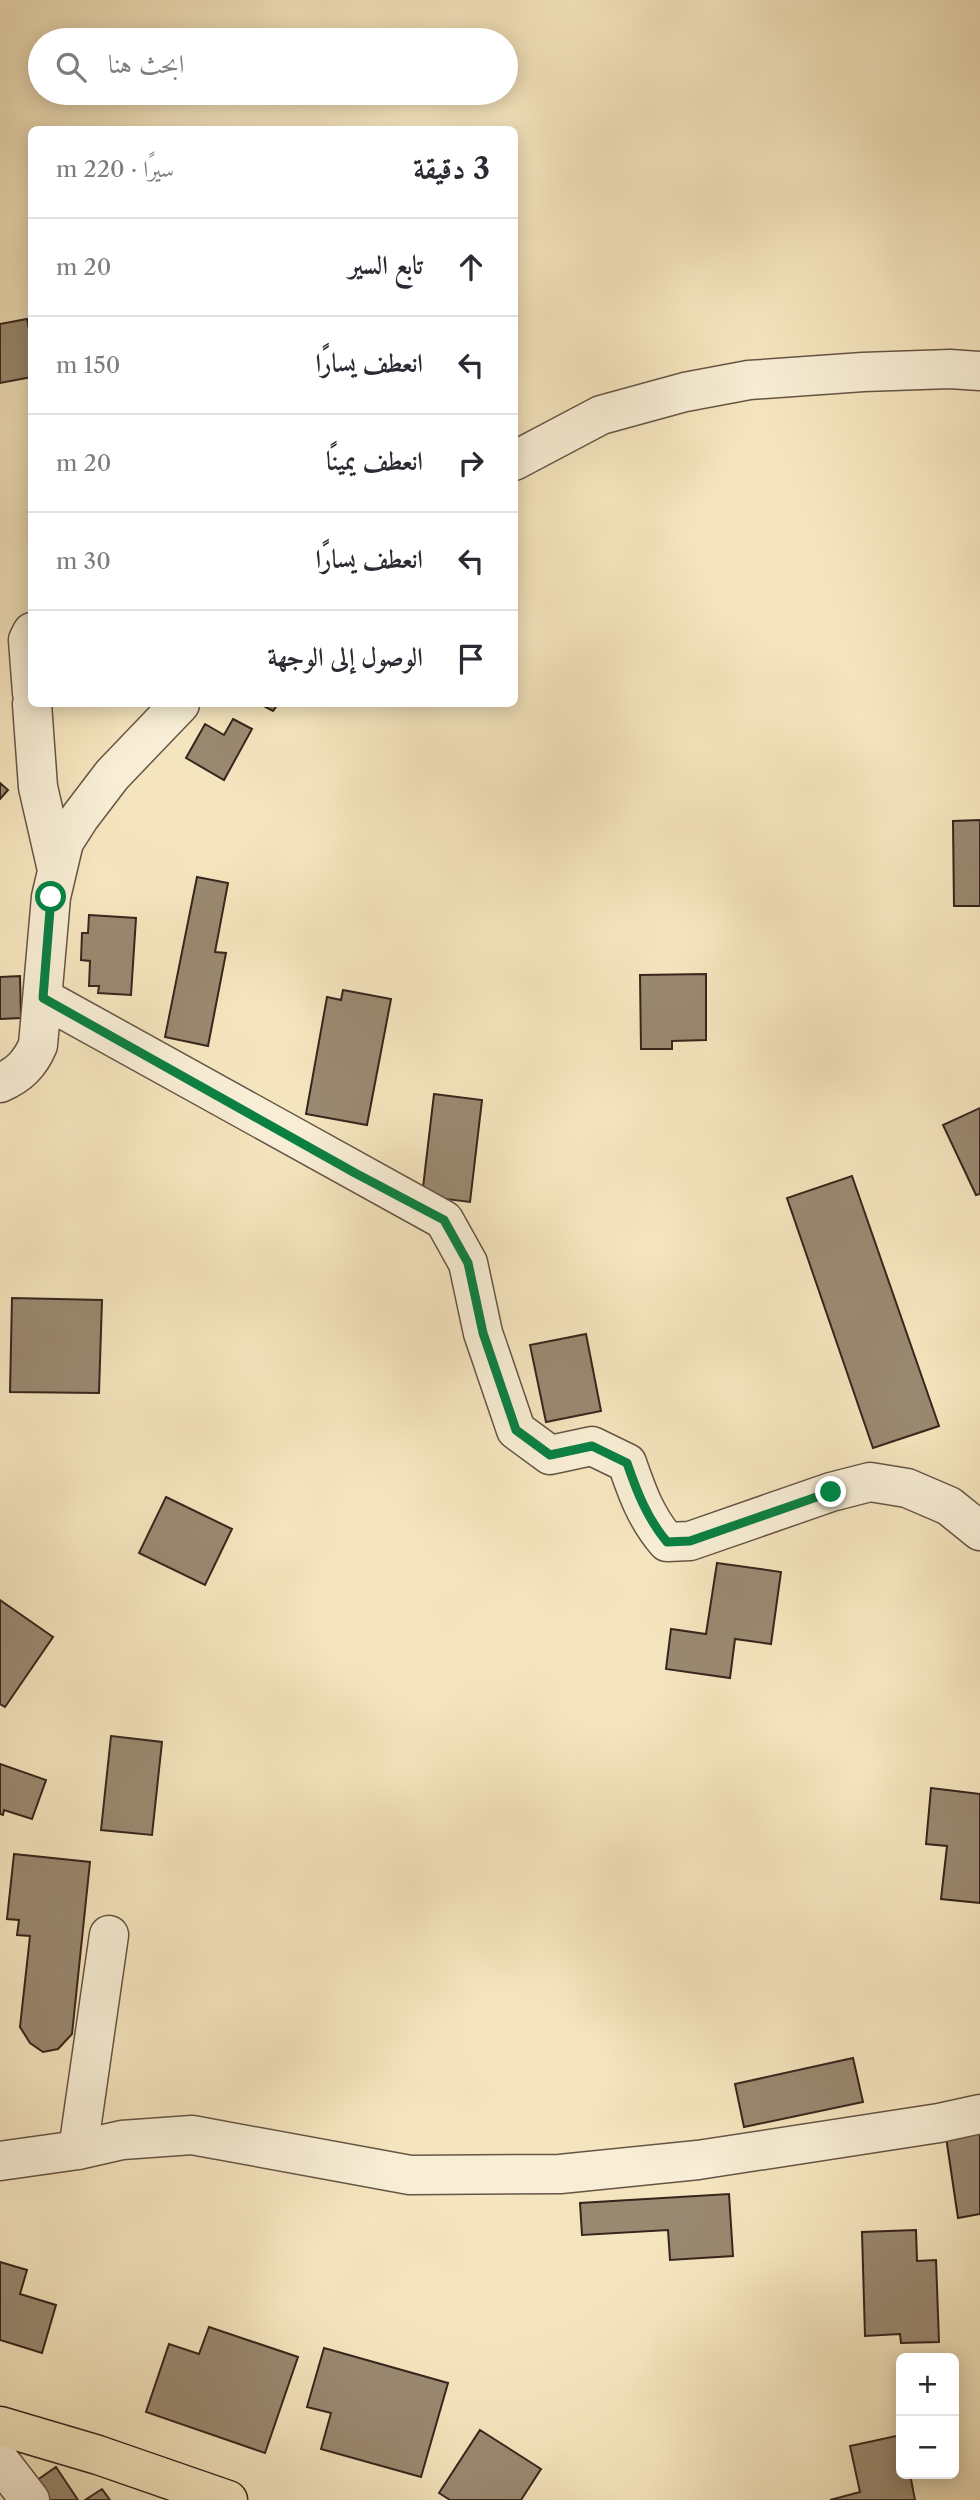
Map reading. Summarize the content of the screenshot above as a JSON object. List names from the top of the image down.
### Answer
{
  "page": {
    "search": "ابحث هنا",
    "heading": ["3 دقيقة", "سيرًا · 220 m"],
    "list": [
      ["تابع السير", "20 m"],
      ["انعطف يسارًا", "150 m"],
      ["انعطف يمينًا", "20 m"],
      ["انعطف يسارًا", "30 m"],
      "الوصول إلى الوجهة"
    ],
    "map_buttons": ["+", "−"]
  }
}
